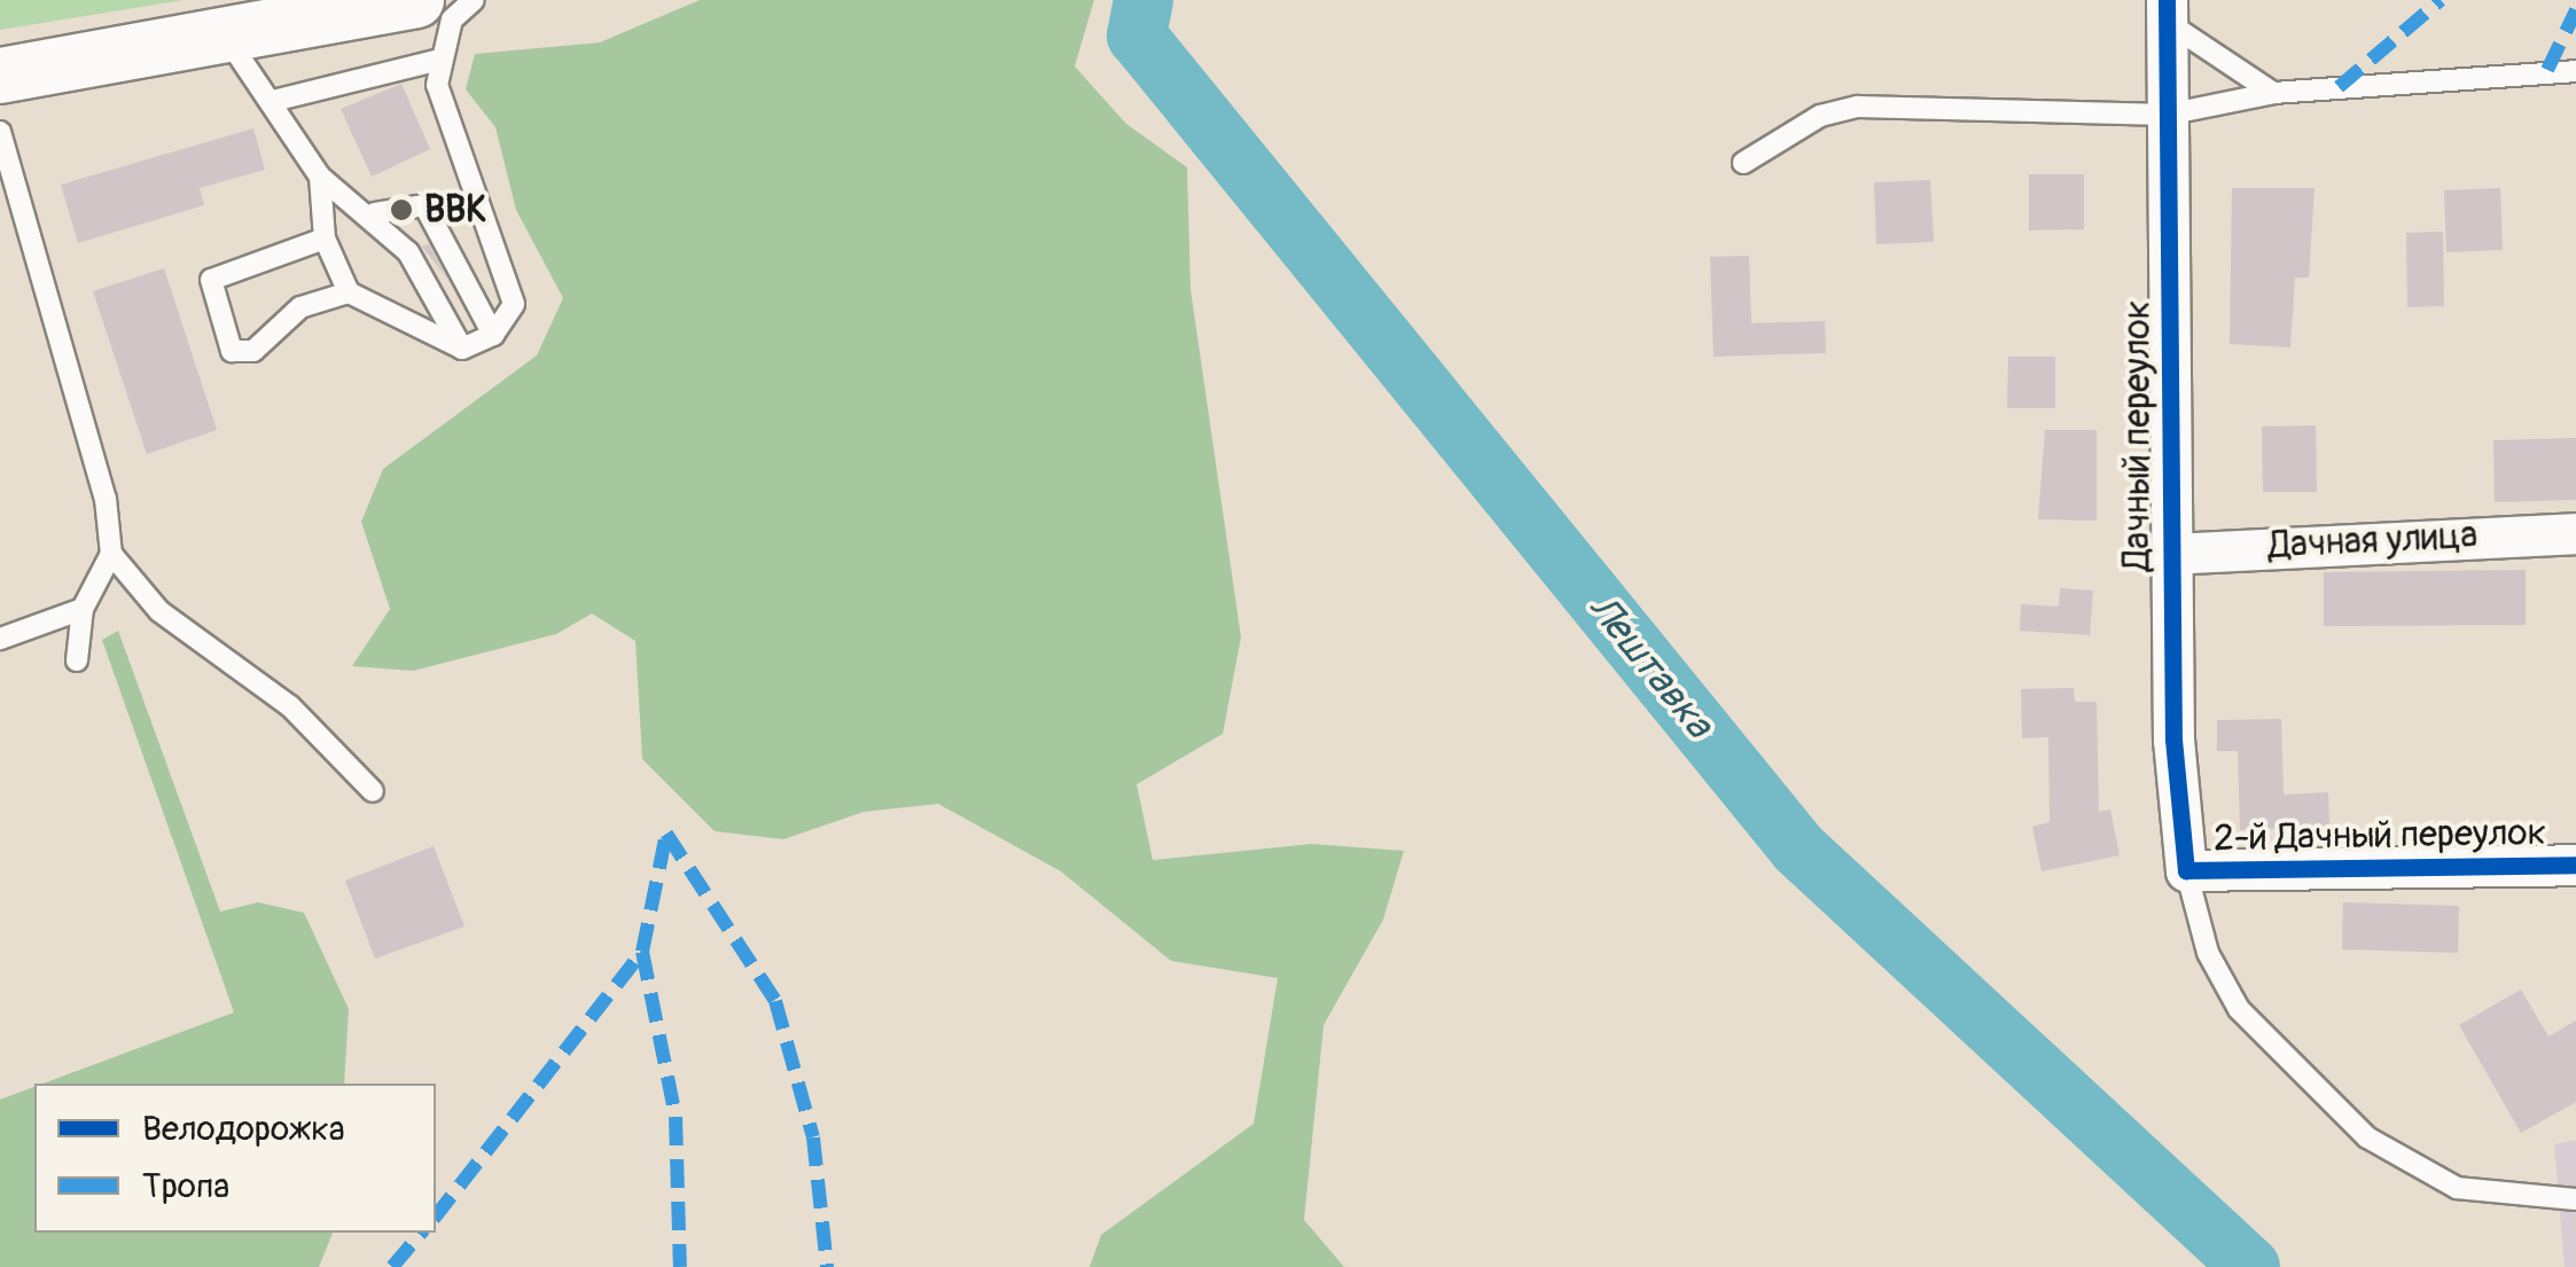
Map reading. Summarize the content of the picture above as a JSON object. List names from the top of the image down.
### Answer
{
  "streets": {
    "street": ["Дачный переулок", "Дачная улица", "2-й Дачный переулок"]
  },
  "crossings": [
    ["Дачный переулок", "Дачная улица"],
    ["Дачный переулок", "2-й Дачный переулок"]
  ],
  "water": ["Лештавка"],
  "places": ["ВВК"],
  "legend": ["Велодорожка", "Тропа"]
}
